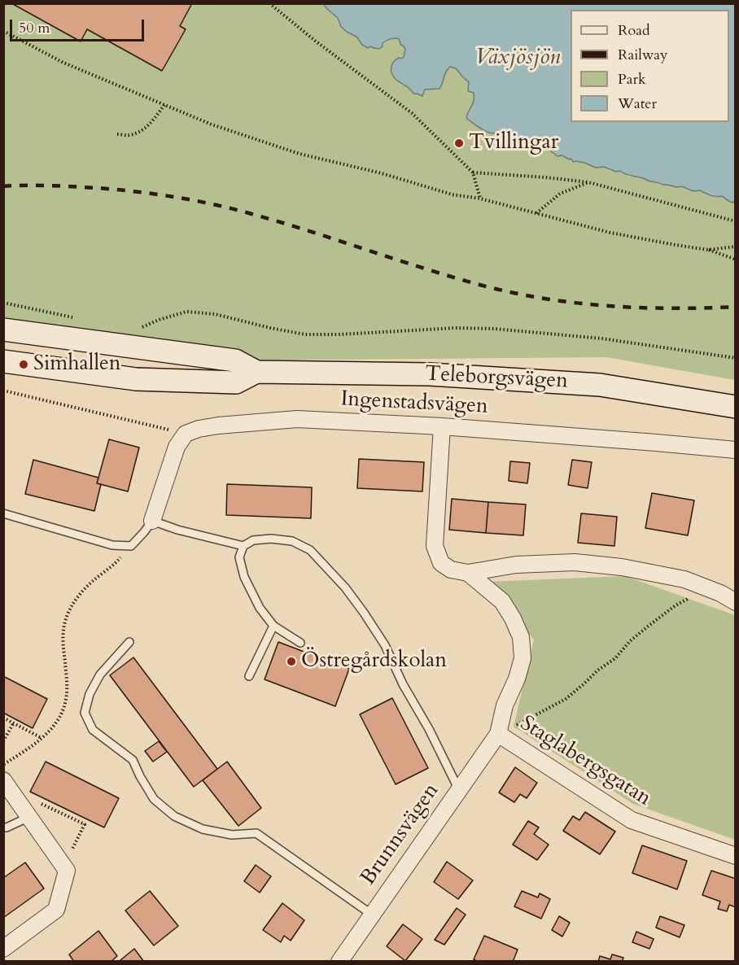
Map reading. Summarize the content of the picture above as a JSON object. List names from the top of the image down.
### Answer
{
  "streets": {
    "main road": ["Teleborgsvägen"],
    "street": ["Ingenstadsvägen", "Staglabergsgatan", "Brunnsvägen"]
  },
  "crossings": [
    ["Ingenstadsvägen", "Staglabergsgatan"],
    ["Staglabergsgatan", "Brunnsvägen"]
  ],
  "water": ["Växjösjön"],
  "places": ["Tvillingar", "Simhallen", "Östregårdskolan"],
  "legend": [
    "Road",
    "Railway",
    "Park",
    "Water"
  ],
  "scale_bar": "50 m"
}
